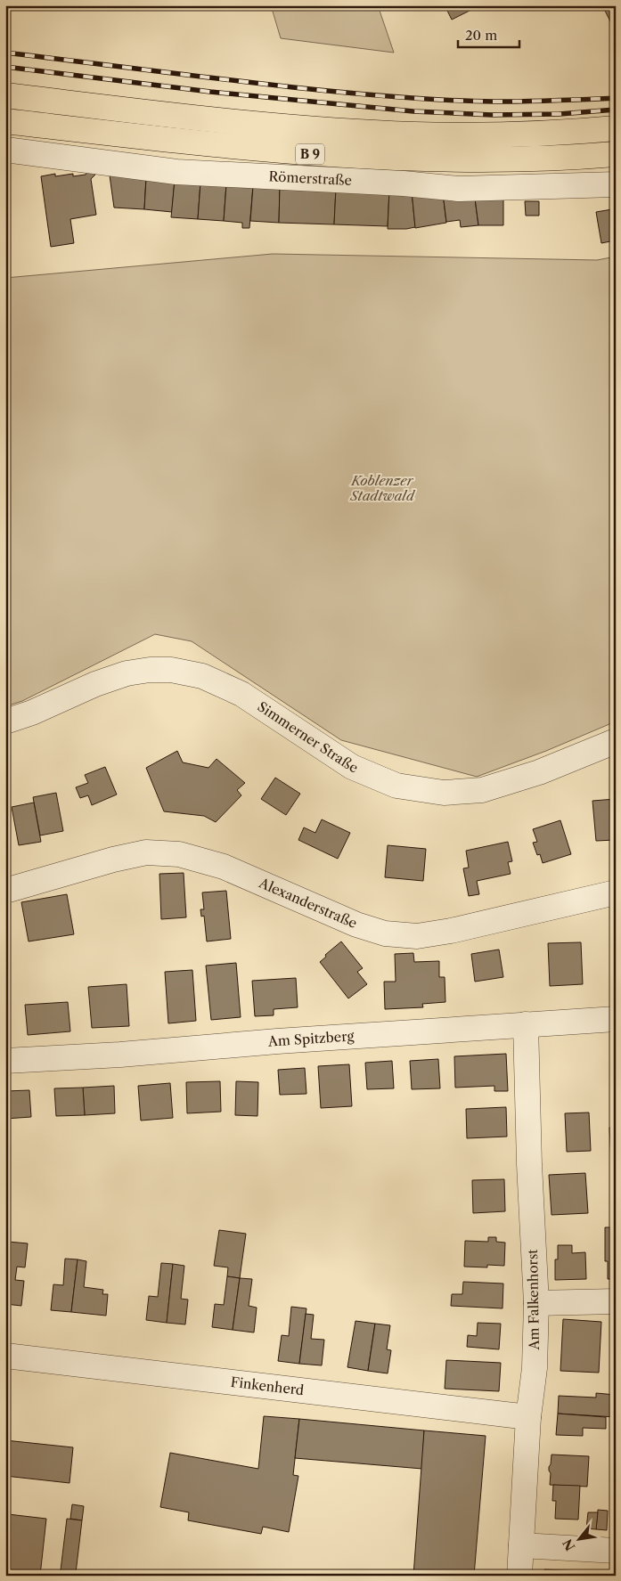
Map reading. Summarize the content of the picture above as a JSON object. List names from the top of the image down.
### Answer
{
  "streets": {
    "highway": ["B 9"],
    "street": [
      "Römerstraße",
      "Simmerner Straße",
      "Alexanderstraße",
      "Am Spitzberg",
      "Am Falkenhorst",
      "Finkenherd"
    ]
  },
  "crossings": [
    ["Am Spitzberg", "Am Falkenhorst"],
    ["Am Falkenhorst", "Finkenherd"]
  ],
  "parks": ["Koblenzer Stadtwald"],
  "scale_bar": "20 m",
  "north": "bottom left"
}
